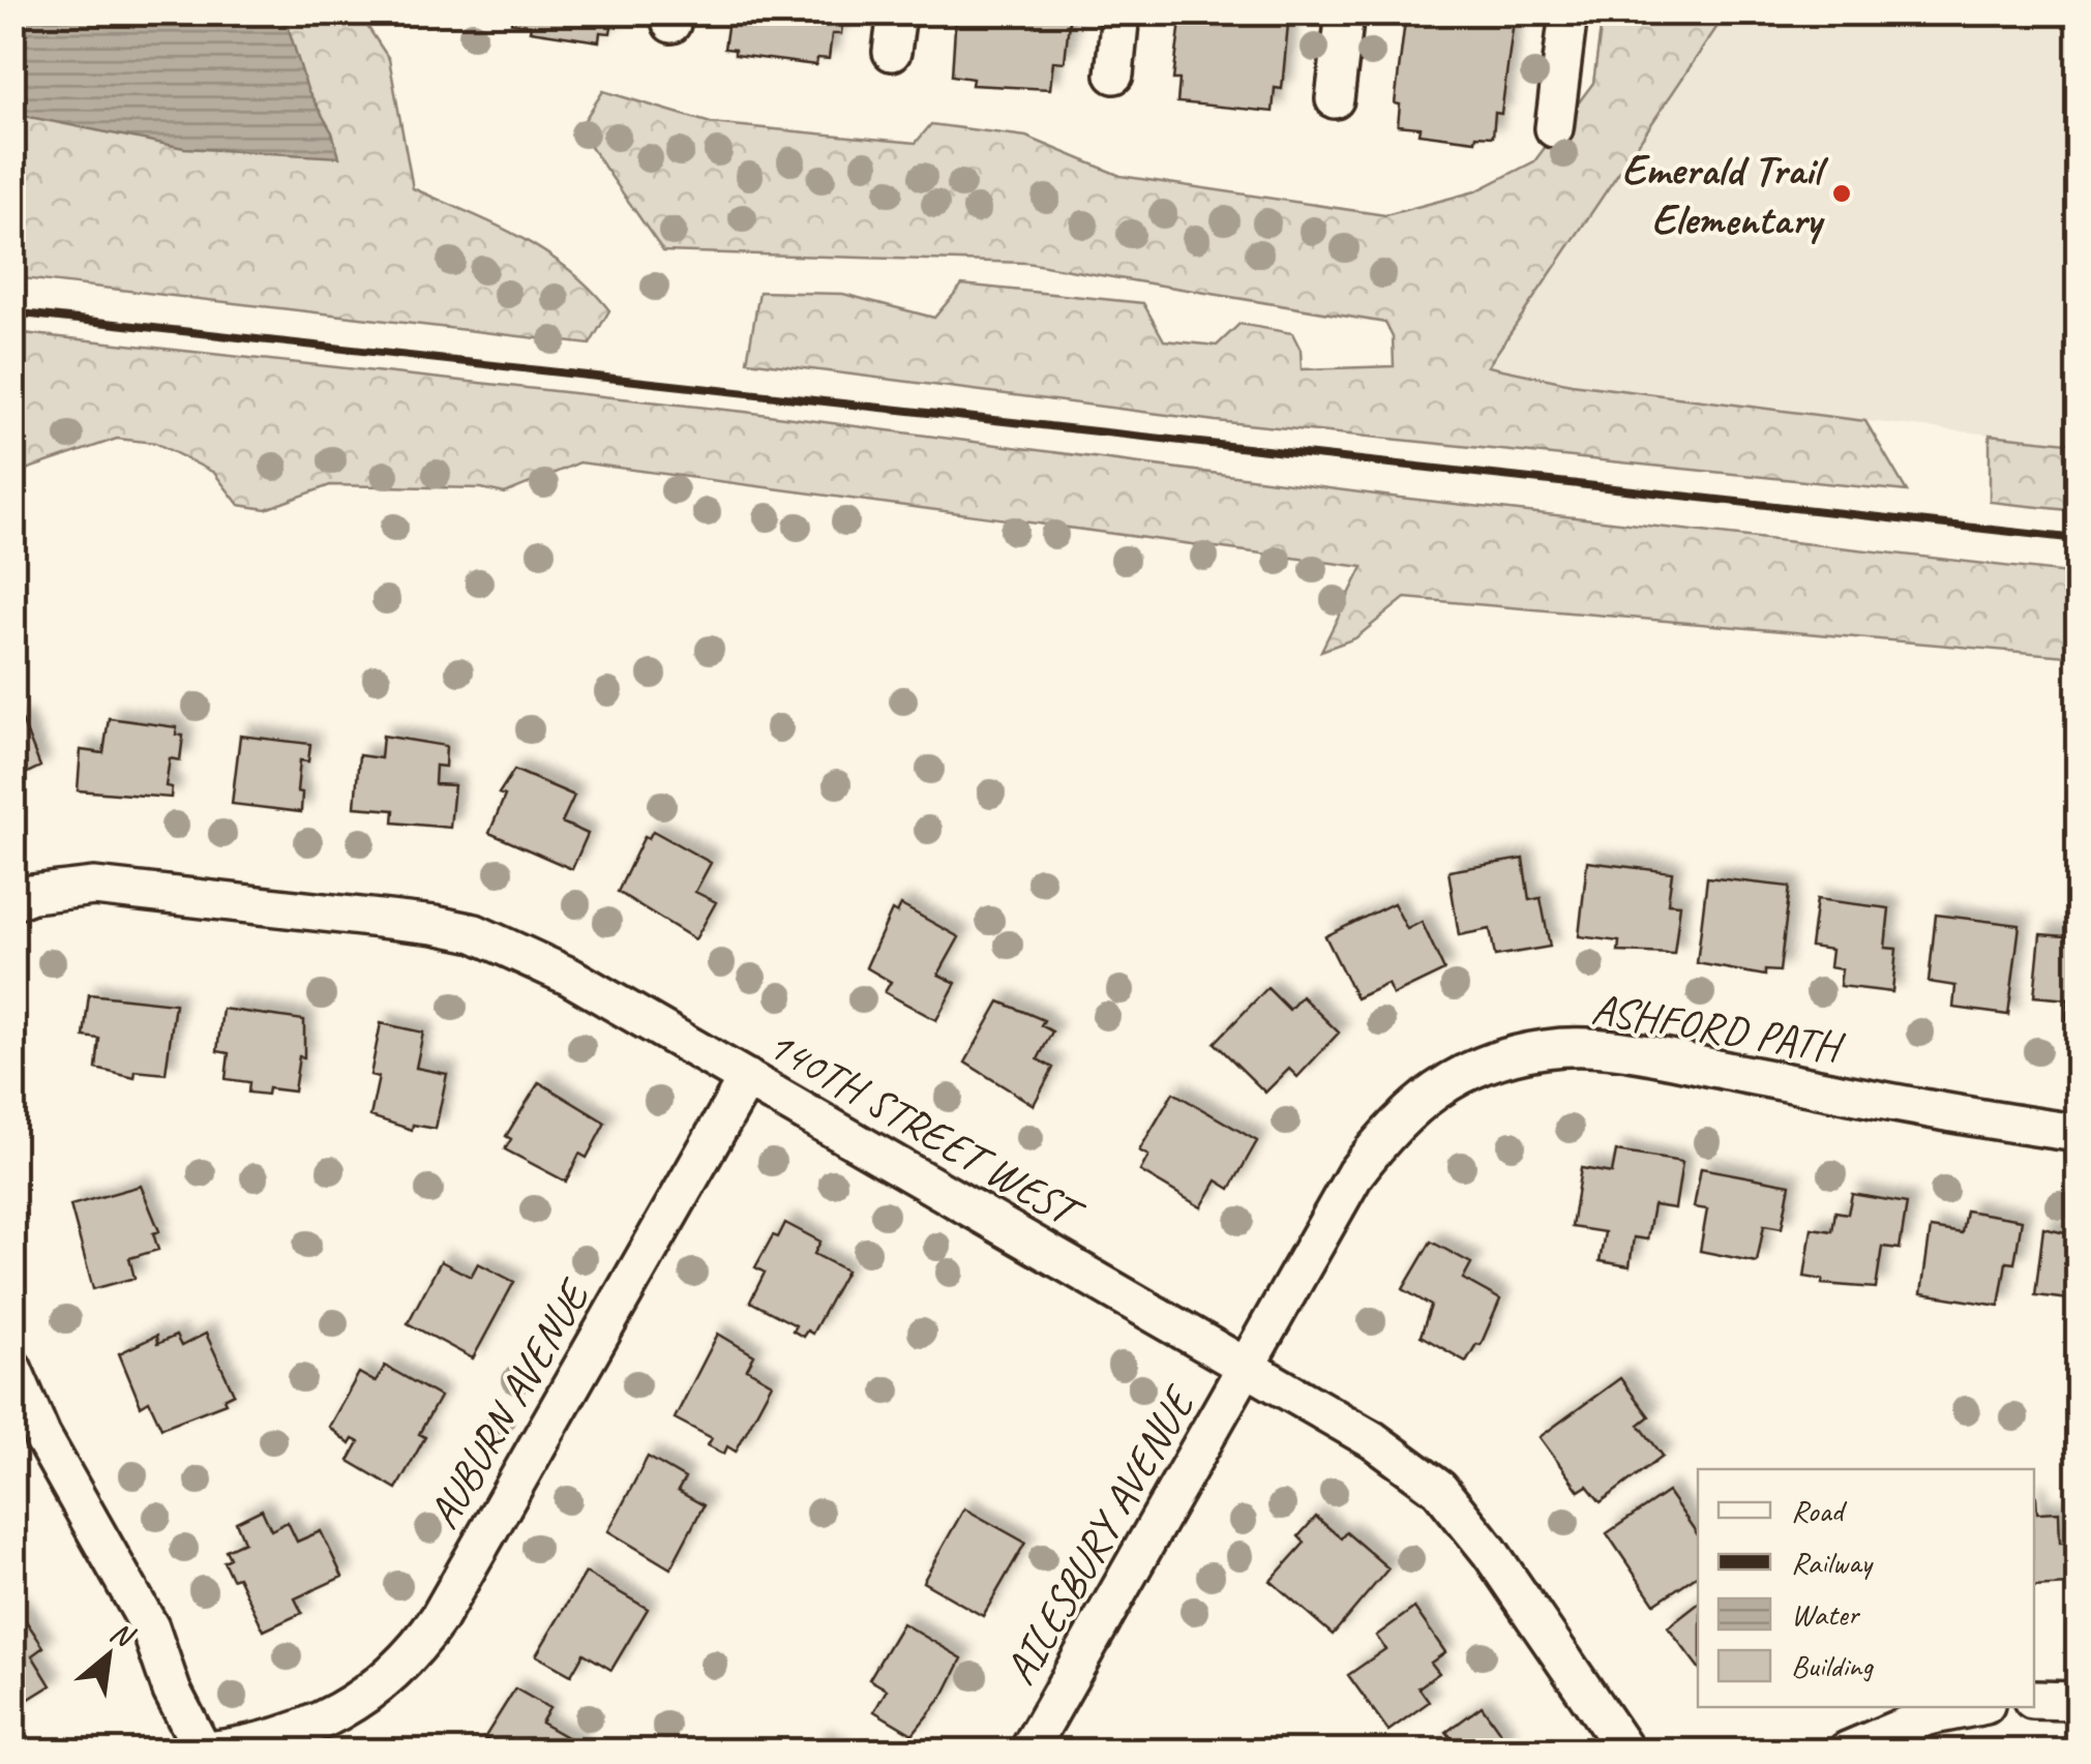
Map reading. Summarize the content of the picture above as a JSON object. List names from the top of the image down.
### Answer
{
  "streets": {
    "street": [
      "ASHFORD PATH",
      "140TH STREET WEST",
      "AUBURN AVENUE",
      "AILESBURY AVENUE"
    ]
  },
  "crossings": [
    ["ASHFORD PATH", "140TH STREET WEST"],
    ["ASHFORD PATH", "AILESBURY AVENUE"],
    ["140TH STREET WEST", "AUBURN AVENUE"],
    ["140TH STREET WEST", "AILESBURY AVENUE"]
  ],
  "places": ["Emerald Trail Elementary"],
  "legend": [
    "Road",
    "Railway",
    "Water",
    "Building"
  ],
  "north": "top right"
}
